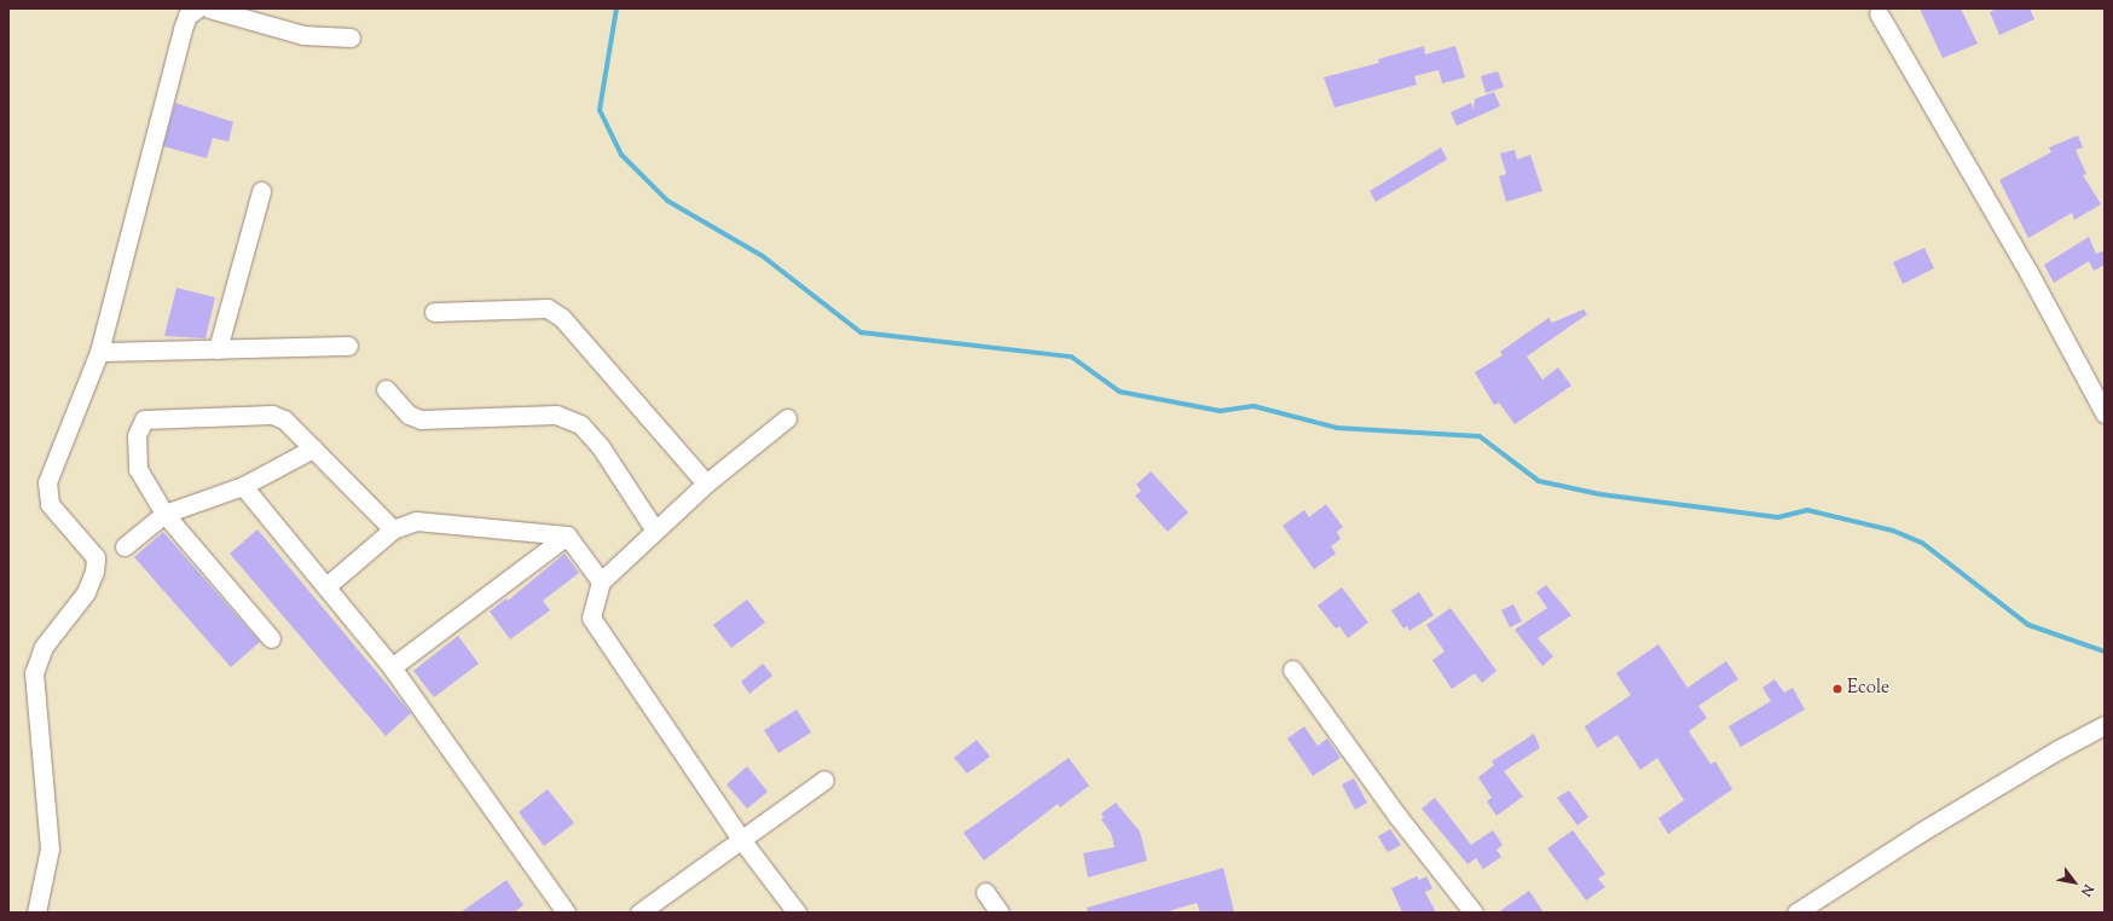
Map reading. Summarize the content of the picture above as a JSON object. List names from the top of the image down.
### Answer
{
  "places": ["Ecole"],
  "north": "bottom right"
}
